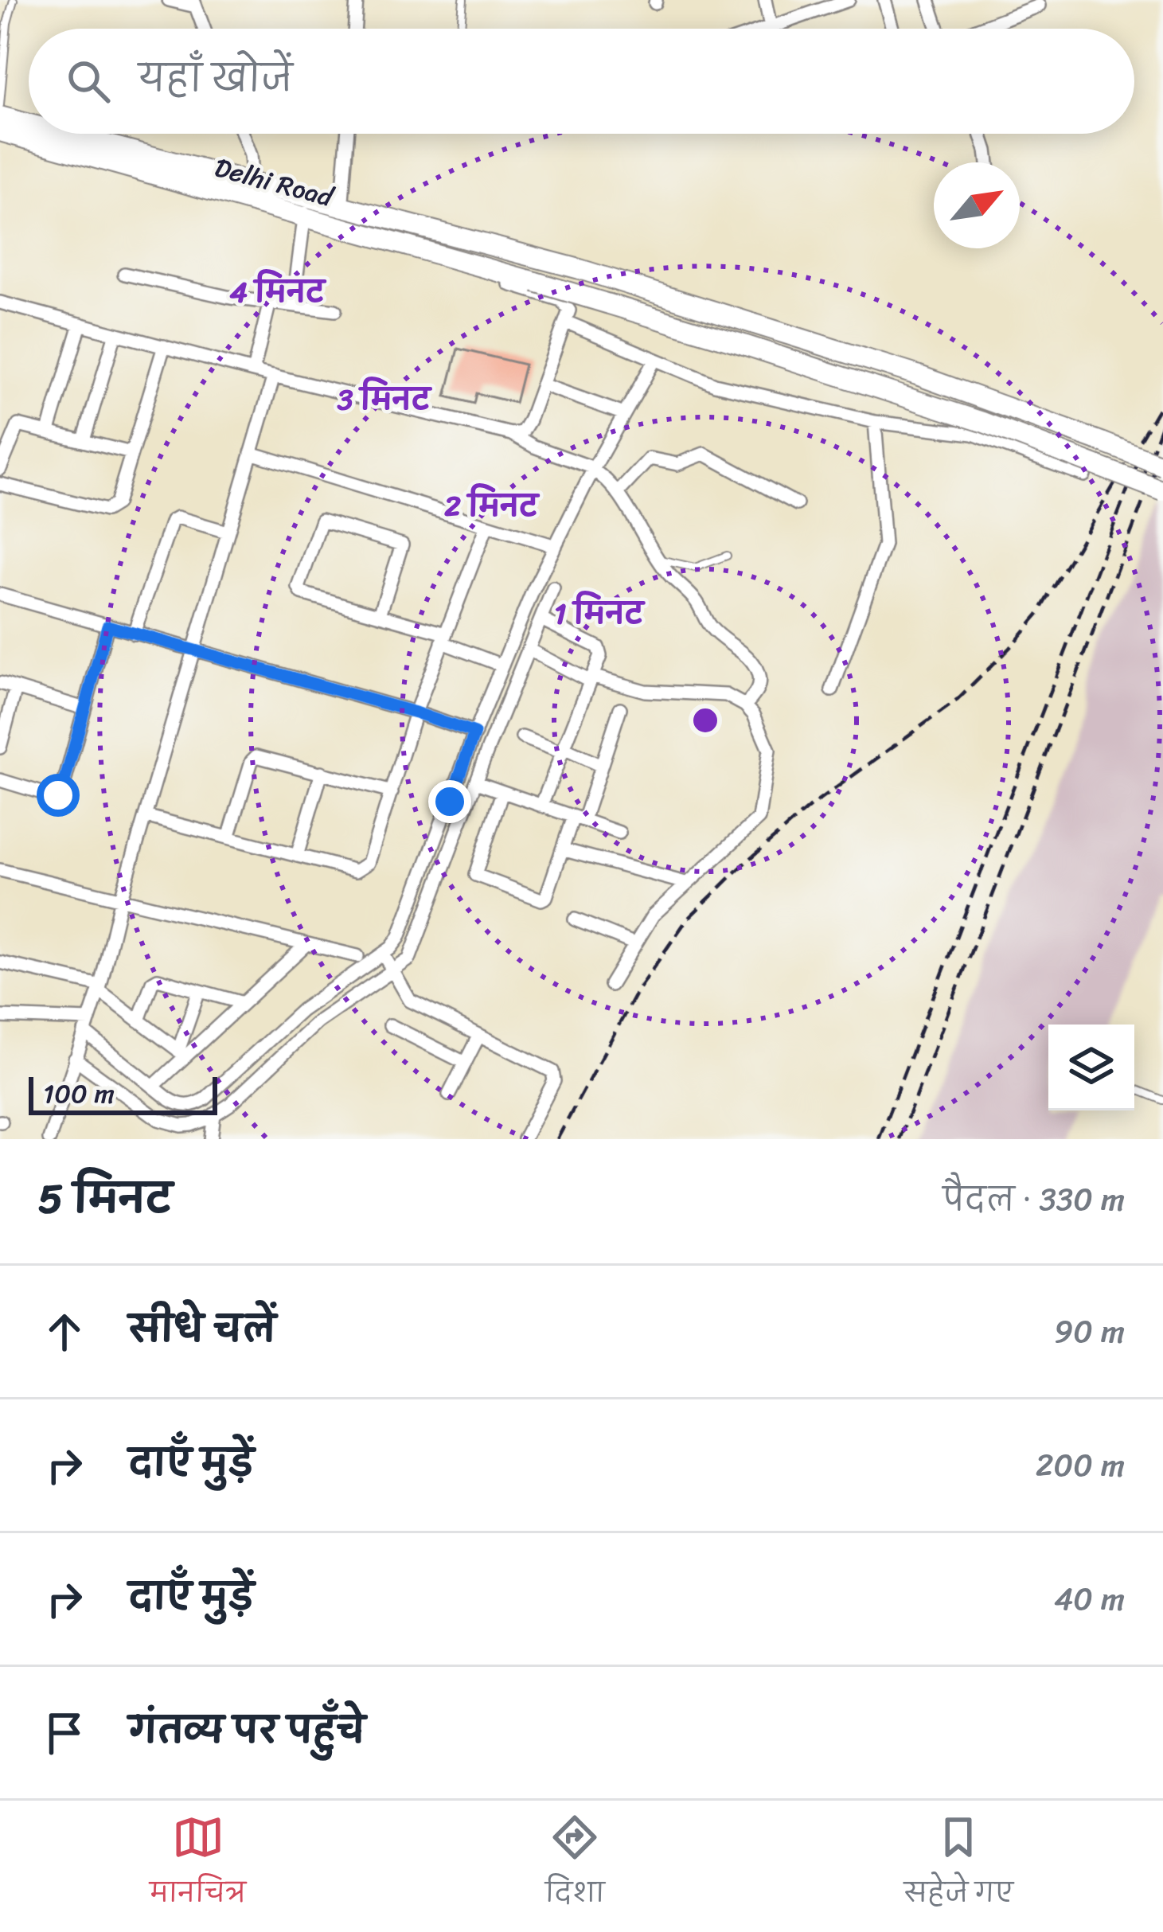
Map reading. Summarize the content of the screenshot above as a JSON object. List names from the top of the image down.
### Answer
{
  "streets": {
    "main road": ["Delhi Road"]
  },
  "scale_bar": "100 m",
  "north": "top right",
  "page": {
    "search": "यहाँ खोजें",
    "scale": "100 m",
    "heading": ["5 मिनट", "पैदल · 330 m"],
    "list": [
      ["सीधे चलें", "90 m"],
      ["दाएँ मुड़ें", "200 m"],
      ["दाएँ मुड़ें", "40 m"],
      "गंतव्य पर पहुँचे"
    ],
    "nav": ["मानचित्र", "दिशा", "सहेजे गए"]
  },
  "rings": [
    "4 मिनट",
    "3 मिनट",
    "2 मिनट",
    "1 मिनट"
  ]
}
